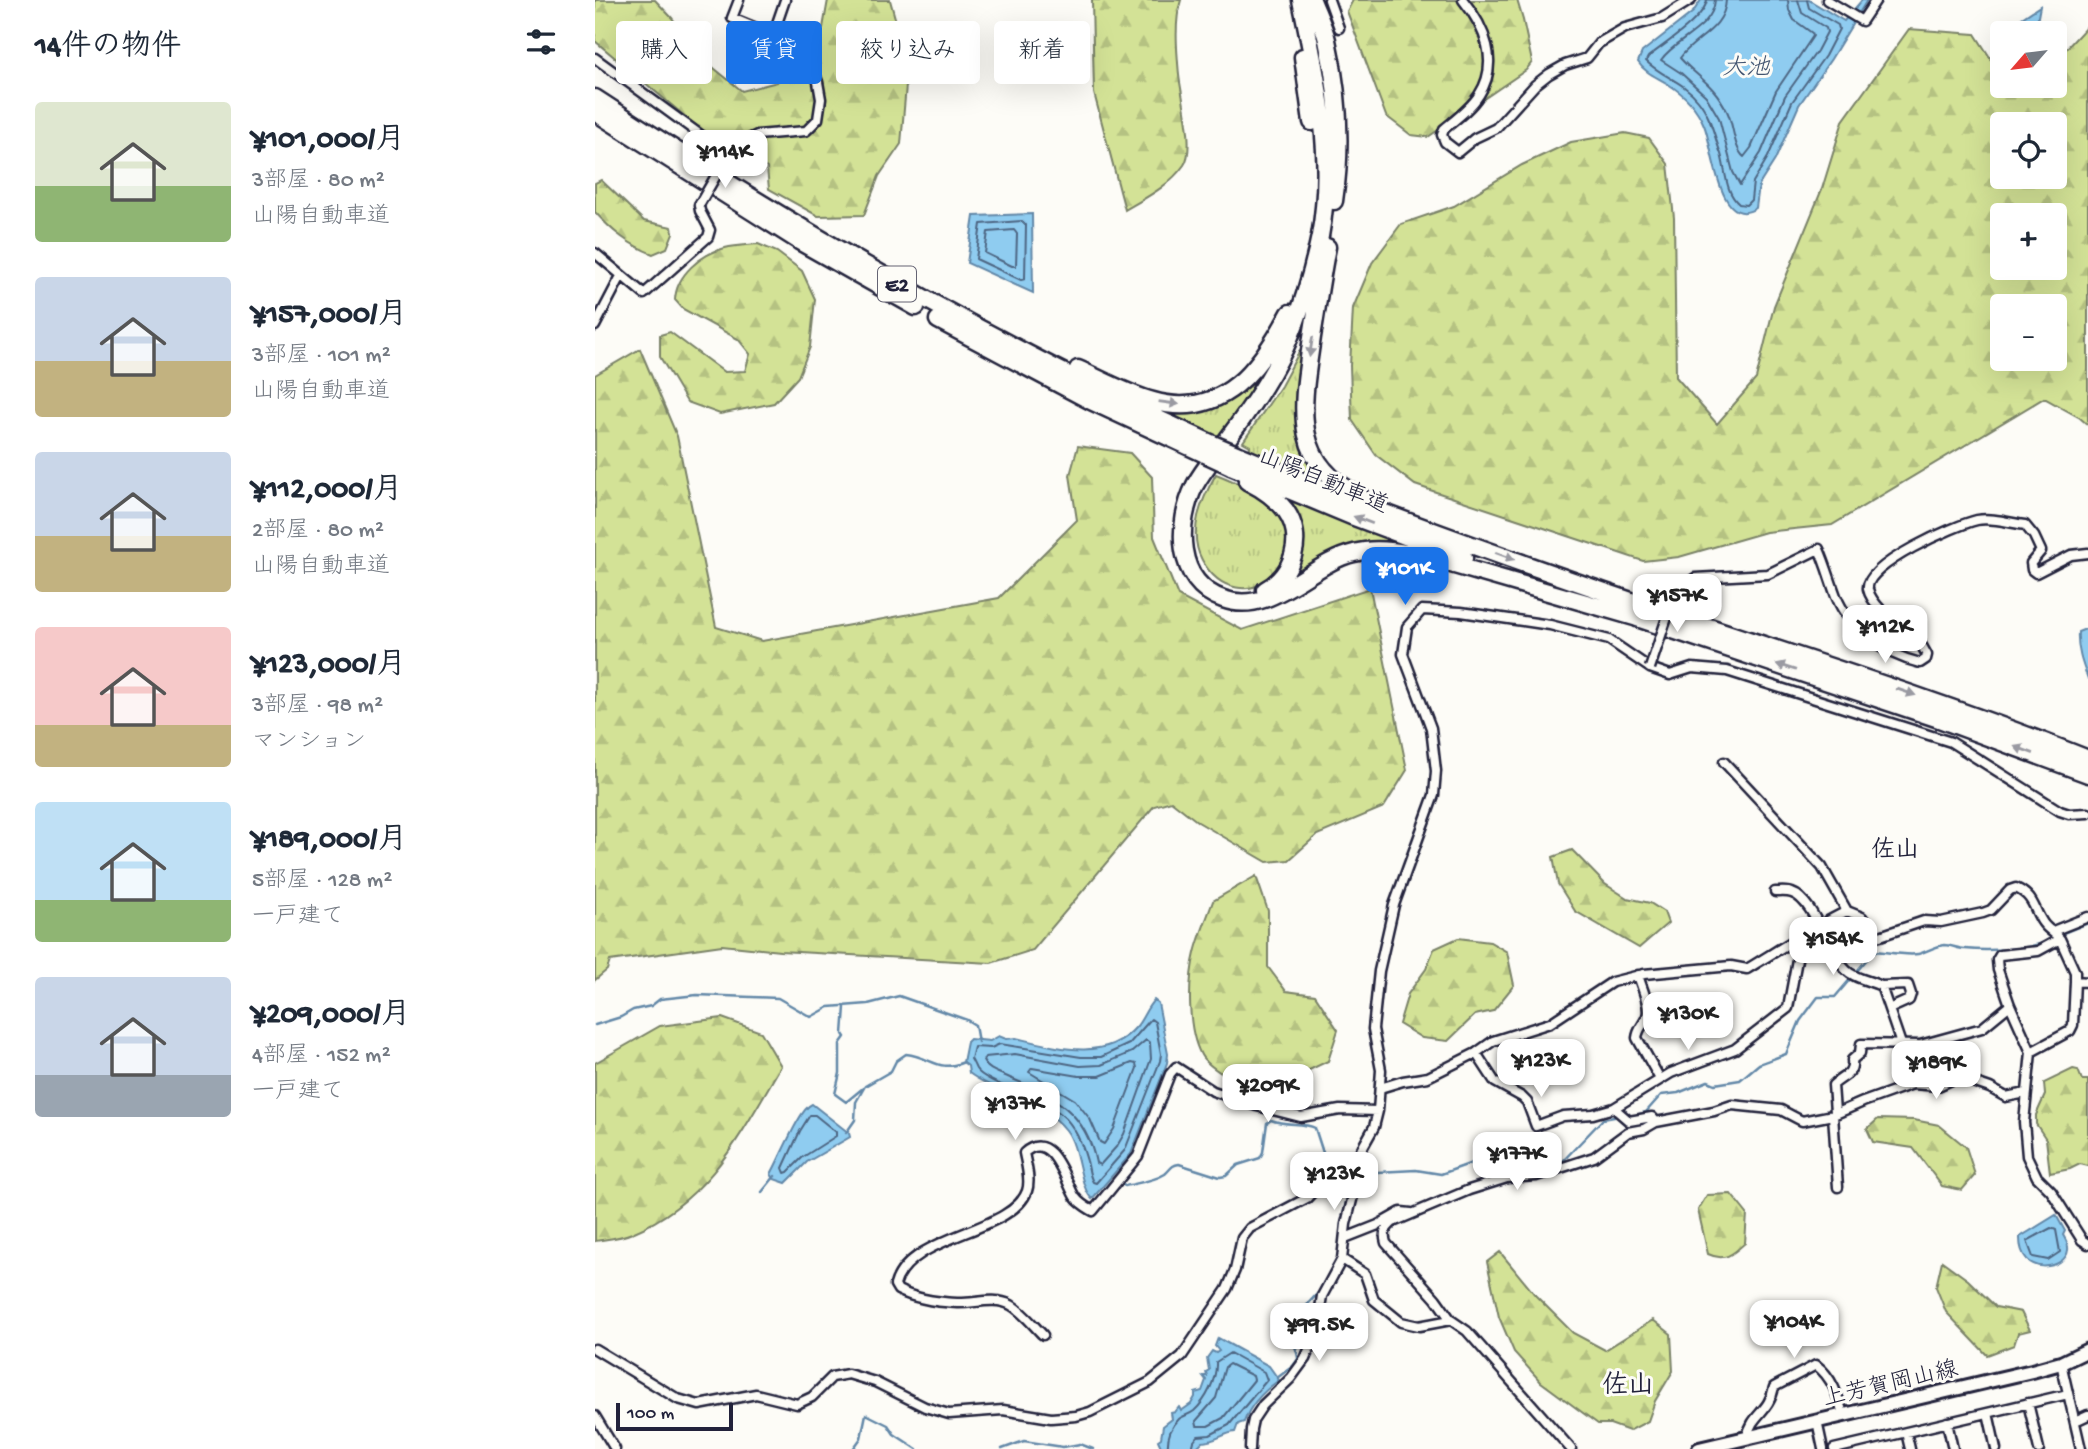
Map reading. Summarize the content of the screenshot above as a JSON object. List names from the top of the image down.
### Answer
{
  "streets": {
    "highway": ["E2", "山陽自動車道"],
    "main road": ["上芳賀岡山線"]
  },
  "districts": ["佐山", "佐山"],
  "water": ["大池"],
  "scale_bar": "100 m",
  "north": "bottom left",
  "page": {
    "heading": "14件の物件",
    "map_buttons": ["+", "−"],
    "chip": [
      "購入",
      "賃貸",
      "絞り込み",
      "新着"
    ],
    "list": [
      {
        "name": "¥101,000/月",
        "note": "3部屋 · 80 m² · 山陽自動車道"
      },
      {
        "name": "¥157,000/月",
        "note": "3部屋 · 101 m² · 山陽自動車道"
      },
      {
        "name": "¥112,000/月",
        "note": "2部屋 · 80 m² · 山陽自動車道"
      },
      {
        "name": "¥123,000/月",
        "note": "3部屋 · 98 m² · マンション"
      },
      {
        "name": "¥189,000/月",
        "note": "5部屋 · 128 m² · 一戸建て"
      },
      {
        "name": "¥209,000/月",
        "note": "4部屋 · 152 m² · 一戸建て"
      }
    ],
    "price": [
      "¥114K",
      "¥101K",
      "¥157K",
      "¥112K",
      "¥154K",
      "¥130K",
      "¥123K",
      "¥189K",
      "¥209K",
      "¥137K",
      "¥177K",
      "¥123K",
      "¥104K",
      "¥99.5K"
    ],
    "scale": "100 m"
  }
}
